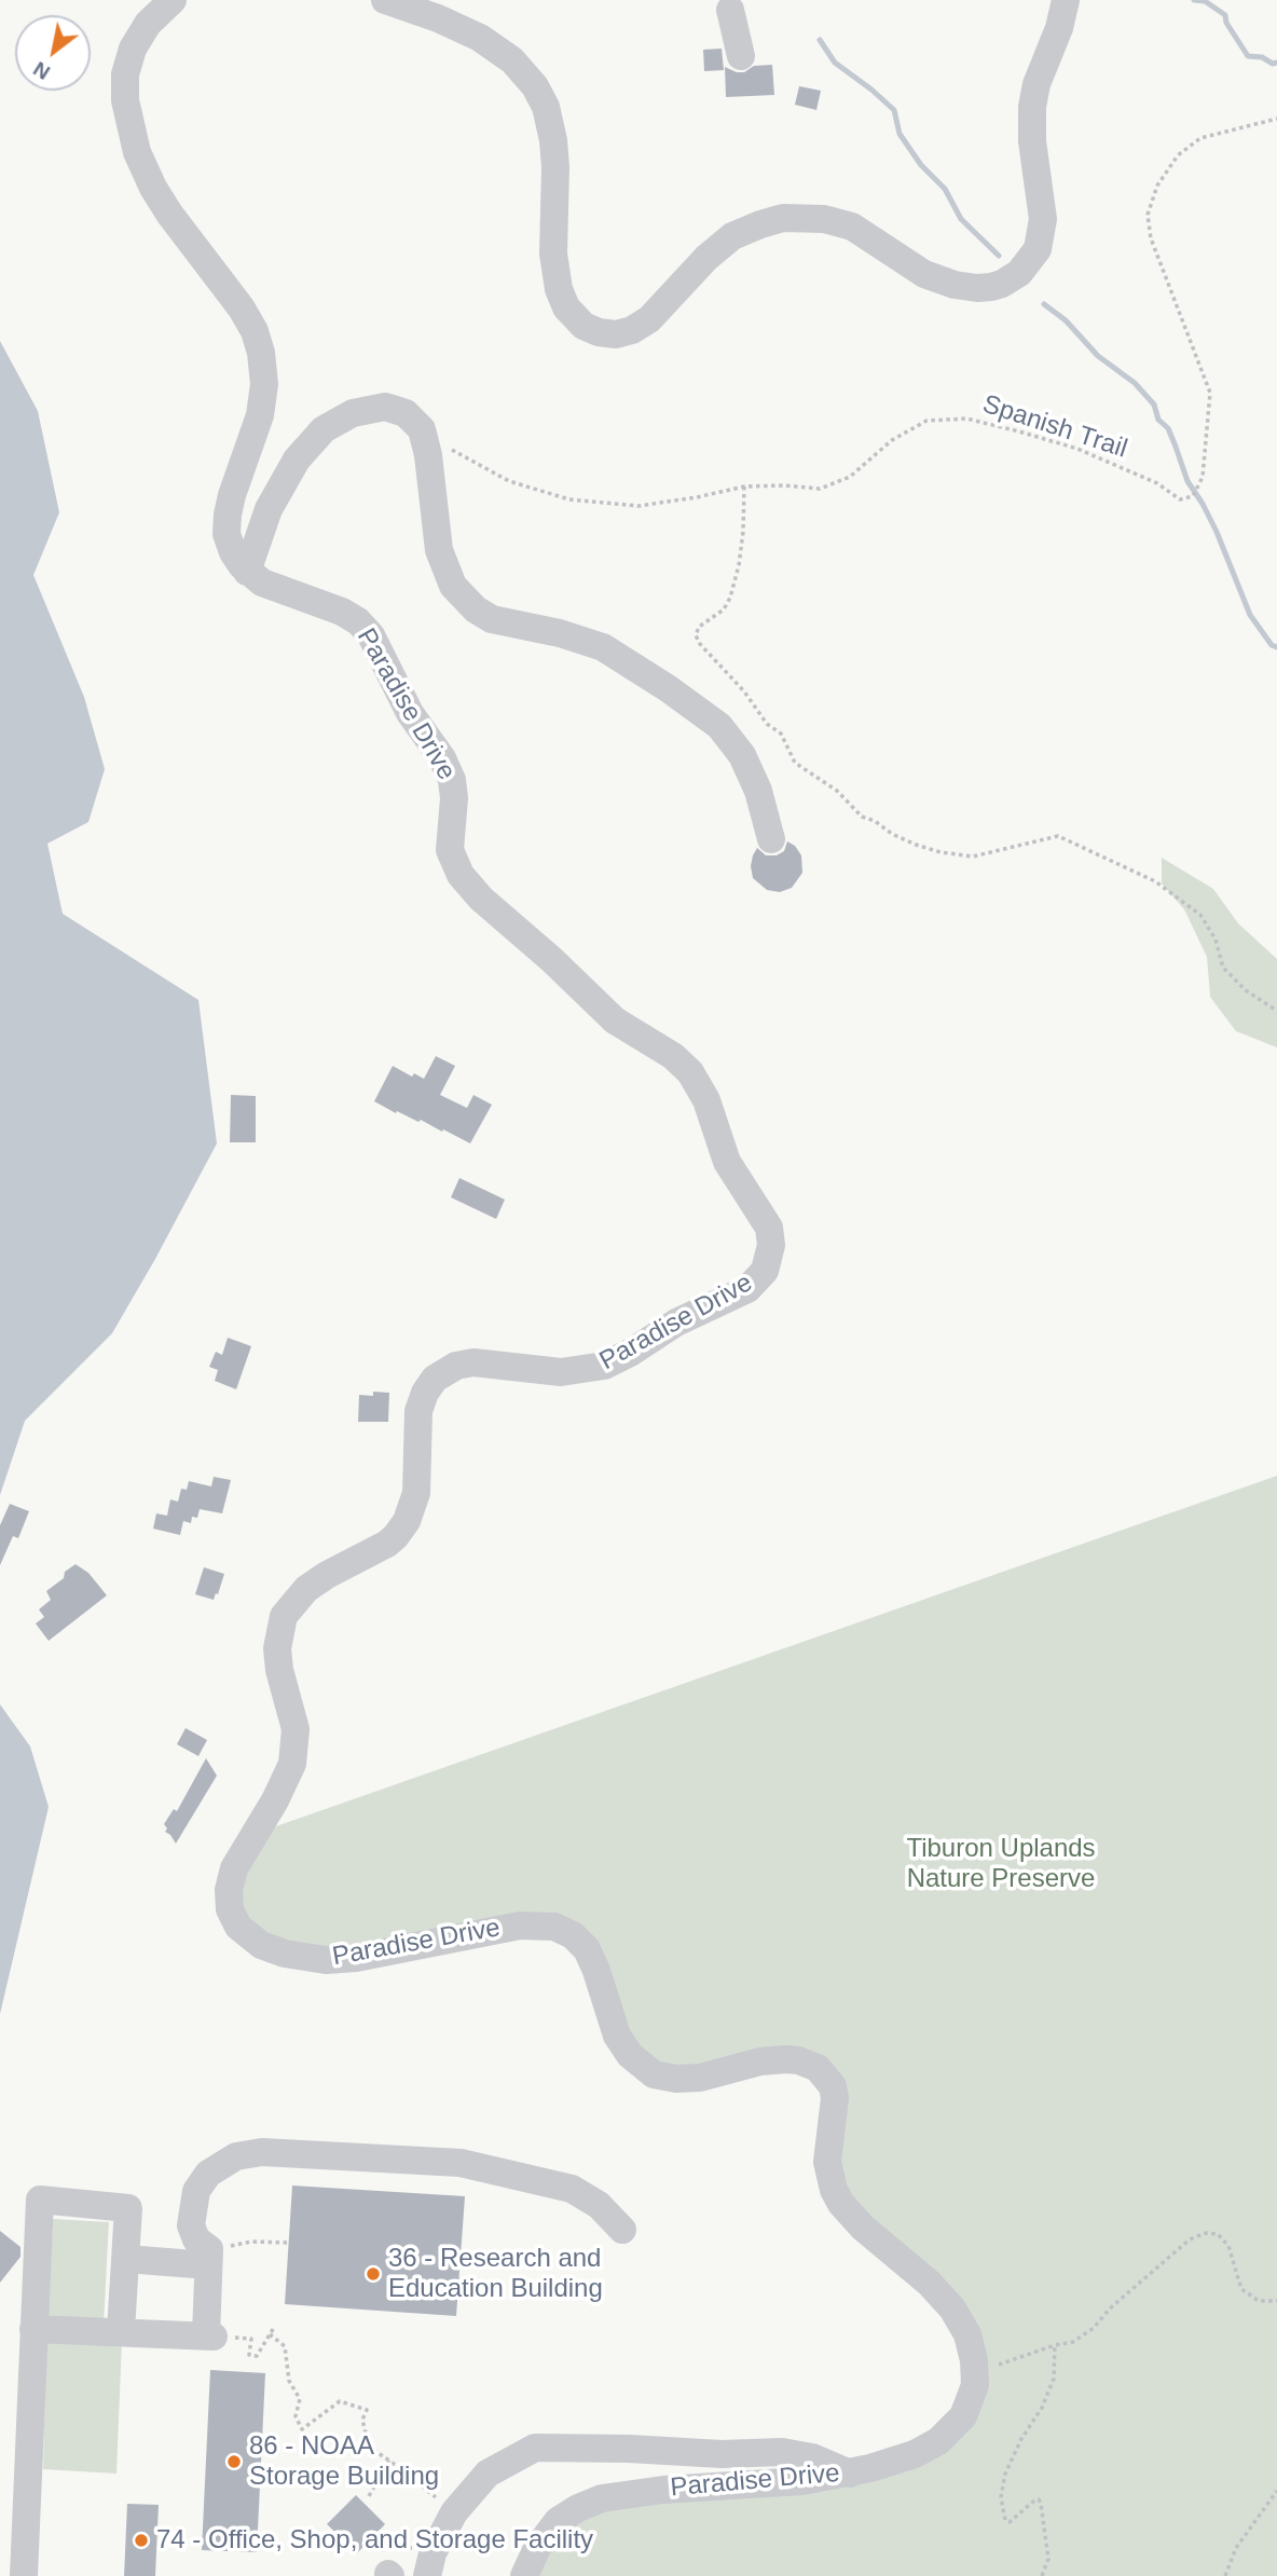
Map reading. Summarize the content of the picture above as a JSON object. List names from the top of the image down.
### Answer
{
  "streets": {
    "street": ["Paradise Drive"],
    "path": ["Spanish Trail"]
  },
  "parks": ["Tiburon Uplands Nature Preserve"],
  "places": ["36 - Research and Education Building", "86 - NOAA Storage Building", "74 - Office, Shop, and Storage Facility"],
  "north": "bottom left"
}
